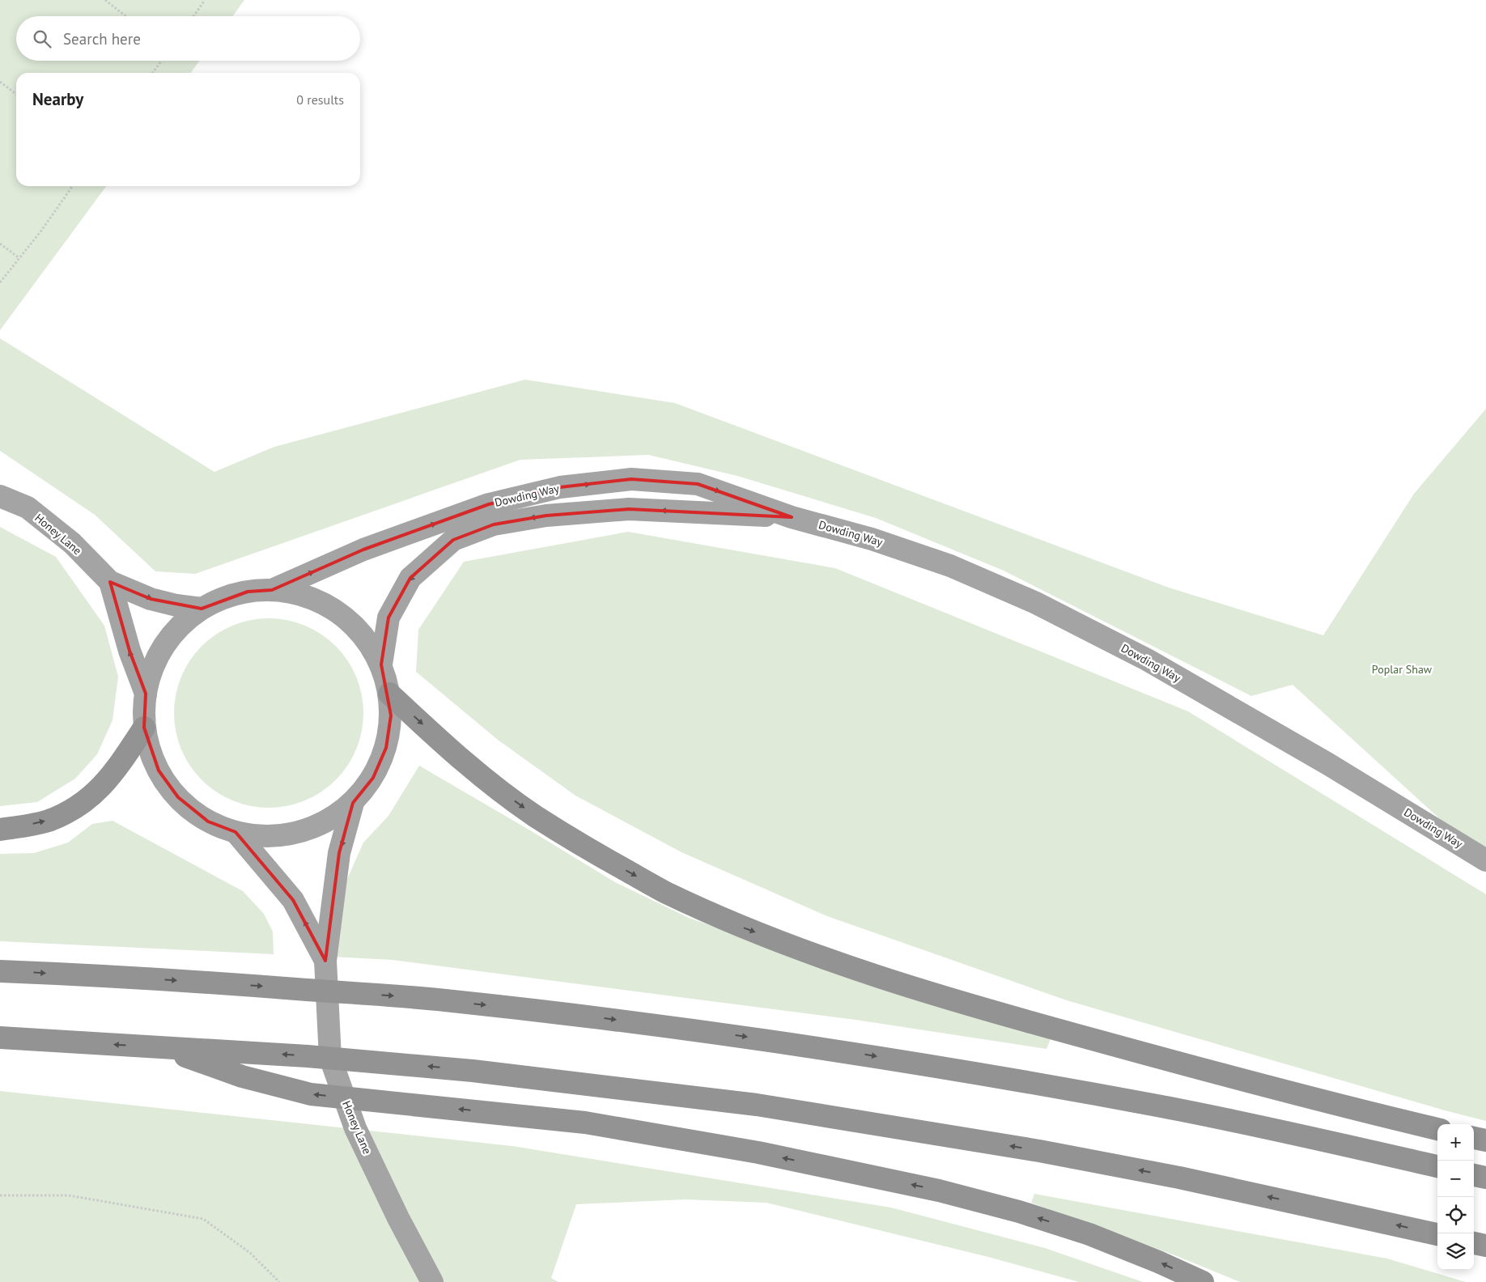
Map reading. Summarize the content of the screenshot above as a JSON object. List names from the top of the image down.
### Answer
{
  "streets": {
    "main road": ["Dowding Way", "Honey Lane"]
  },
  "parks": ["Poplar Shaw"],
  "page": {
    "search": "Search here",
    "heading": ["Nearby", "0 results"],
    "map_buttons": ["+", "−"]
  }
}
